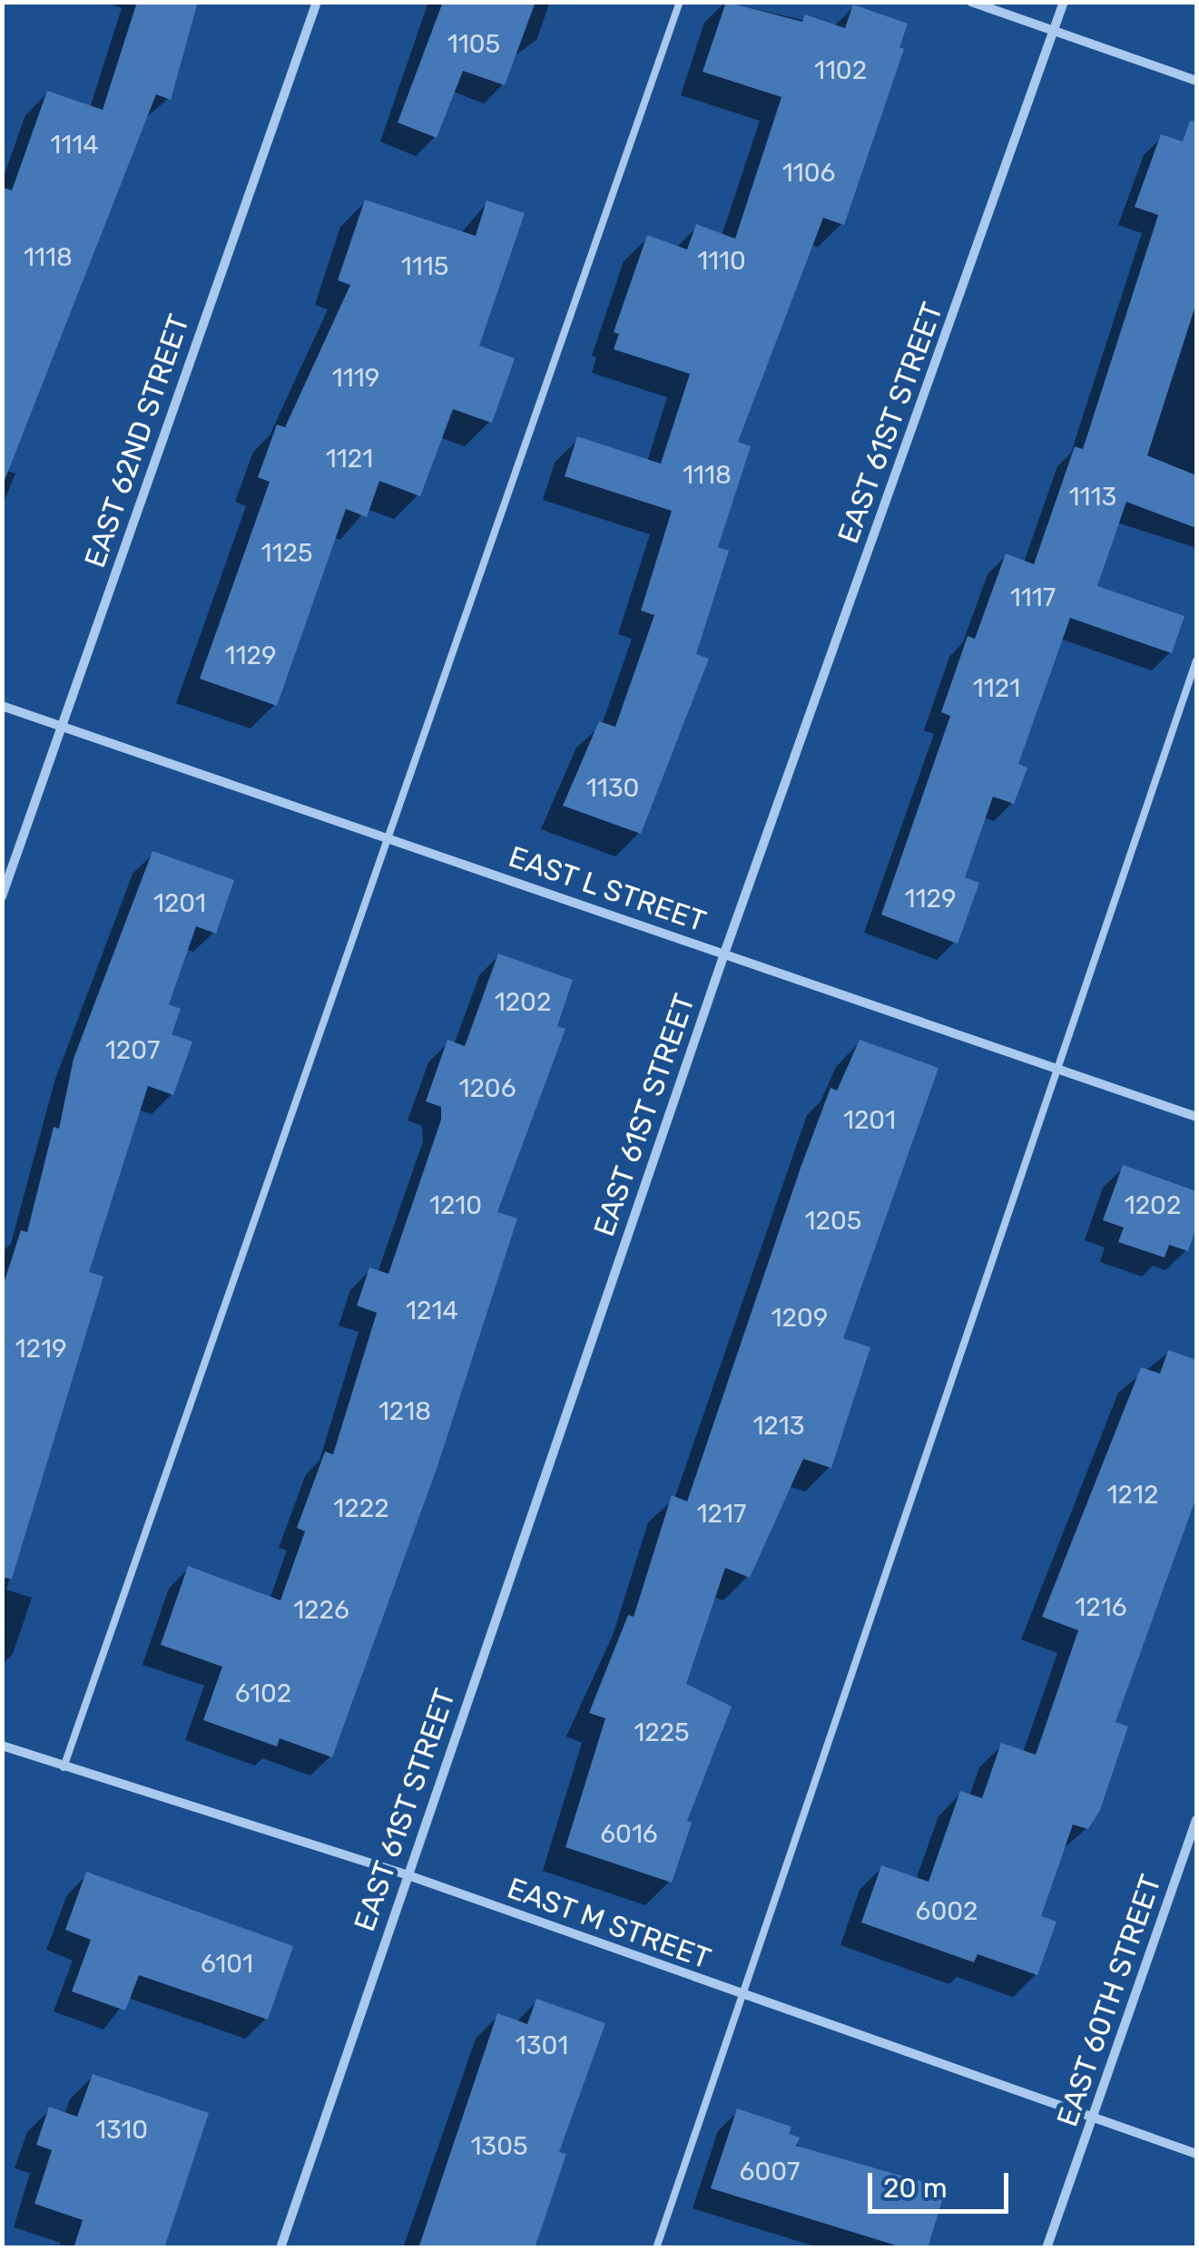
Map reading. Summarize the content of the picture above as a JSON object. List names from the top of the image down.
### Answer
{
  "streets": {
    "street": [
      "EAST 61ST STREET",
      "EAST 62ND STREET",
      "EAST L STREET",
      "EAST M STREET",
      "EAST 60TH STREET"
    ]
  },
  "crossings": [
    ["EAST 61ST STREET", "EAST L STREET"],
    ["EAST 61ST STREET", "EAST M STREET"],
    ["EAST 62ND STREET", "EAST L STREET"],
    ["EAST M STREET", "EAST 60TH STREET"]
  ],
  "house_numbers": [
    "1105",
    "1102",
    "1114",
    "1106",
    "1118",
    "1110",
    "1115",
    "1119",
    "1121",
    "1118",
    "1113",
    "1125",
    "1117",
    "1129",
    "1121",
    "1130",
    "1129",
    "1201",
    "1202",
    "1207",
    "1206",
    "1201",
    "1210",
    "1202",
    "1205",
    "1214",
    "1209",
    "1219",
    "1218",
    "1213",
    "1212",
    "1222",
    "1217",
    "1216",
    "1226",
    "6102",
    "1225",
    "6016",
    "6002",
    "6101",
    "1301",
    "1310",
    "1305",
    "6007"
  ],
  "scale_bar": "20 m"
}
